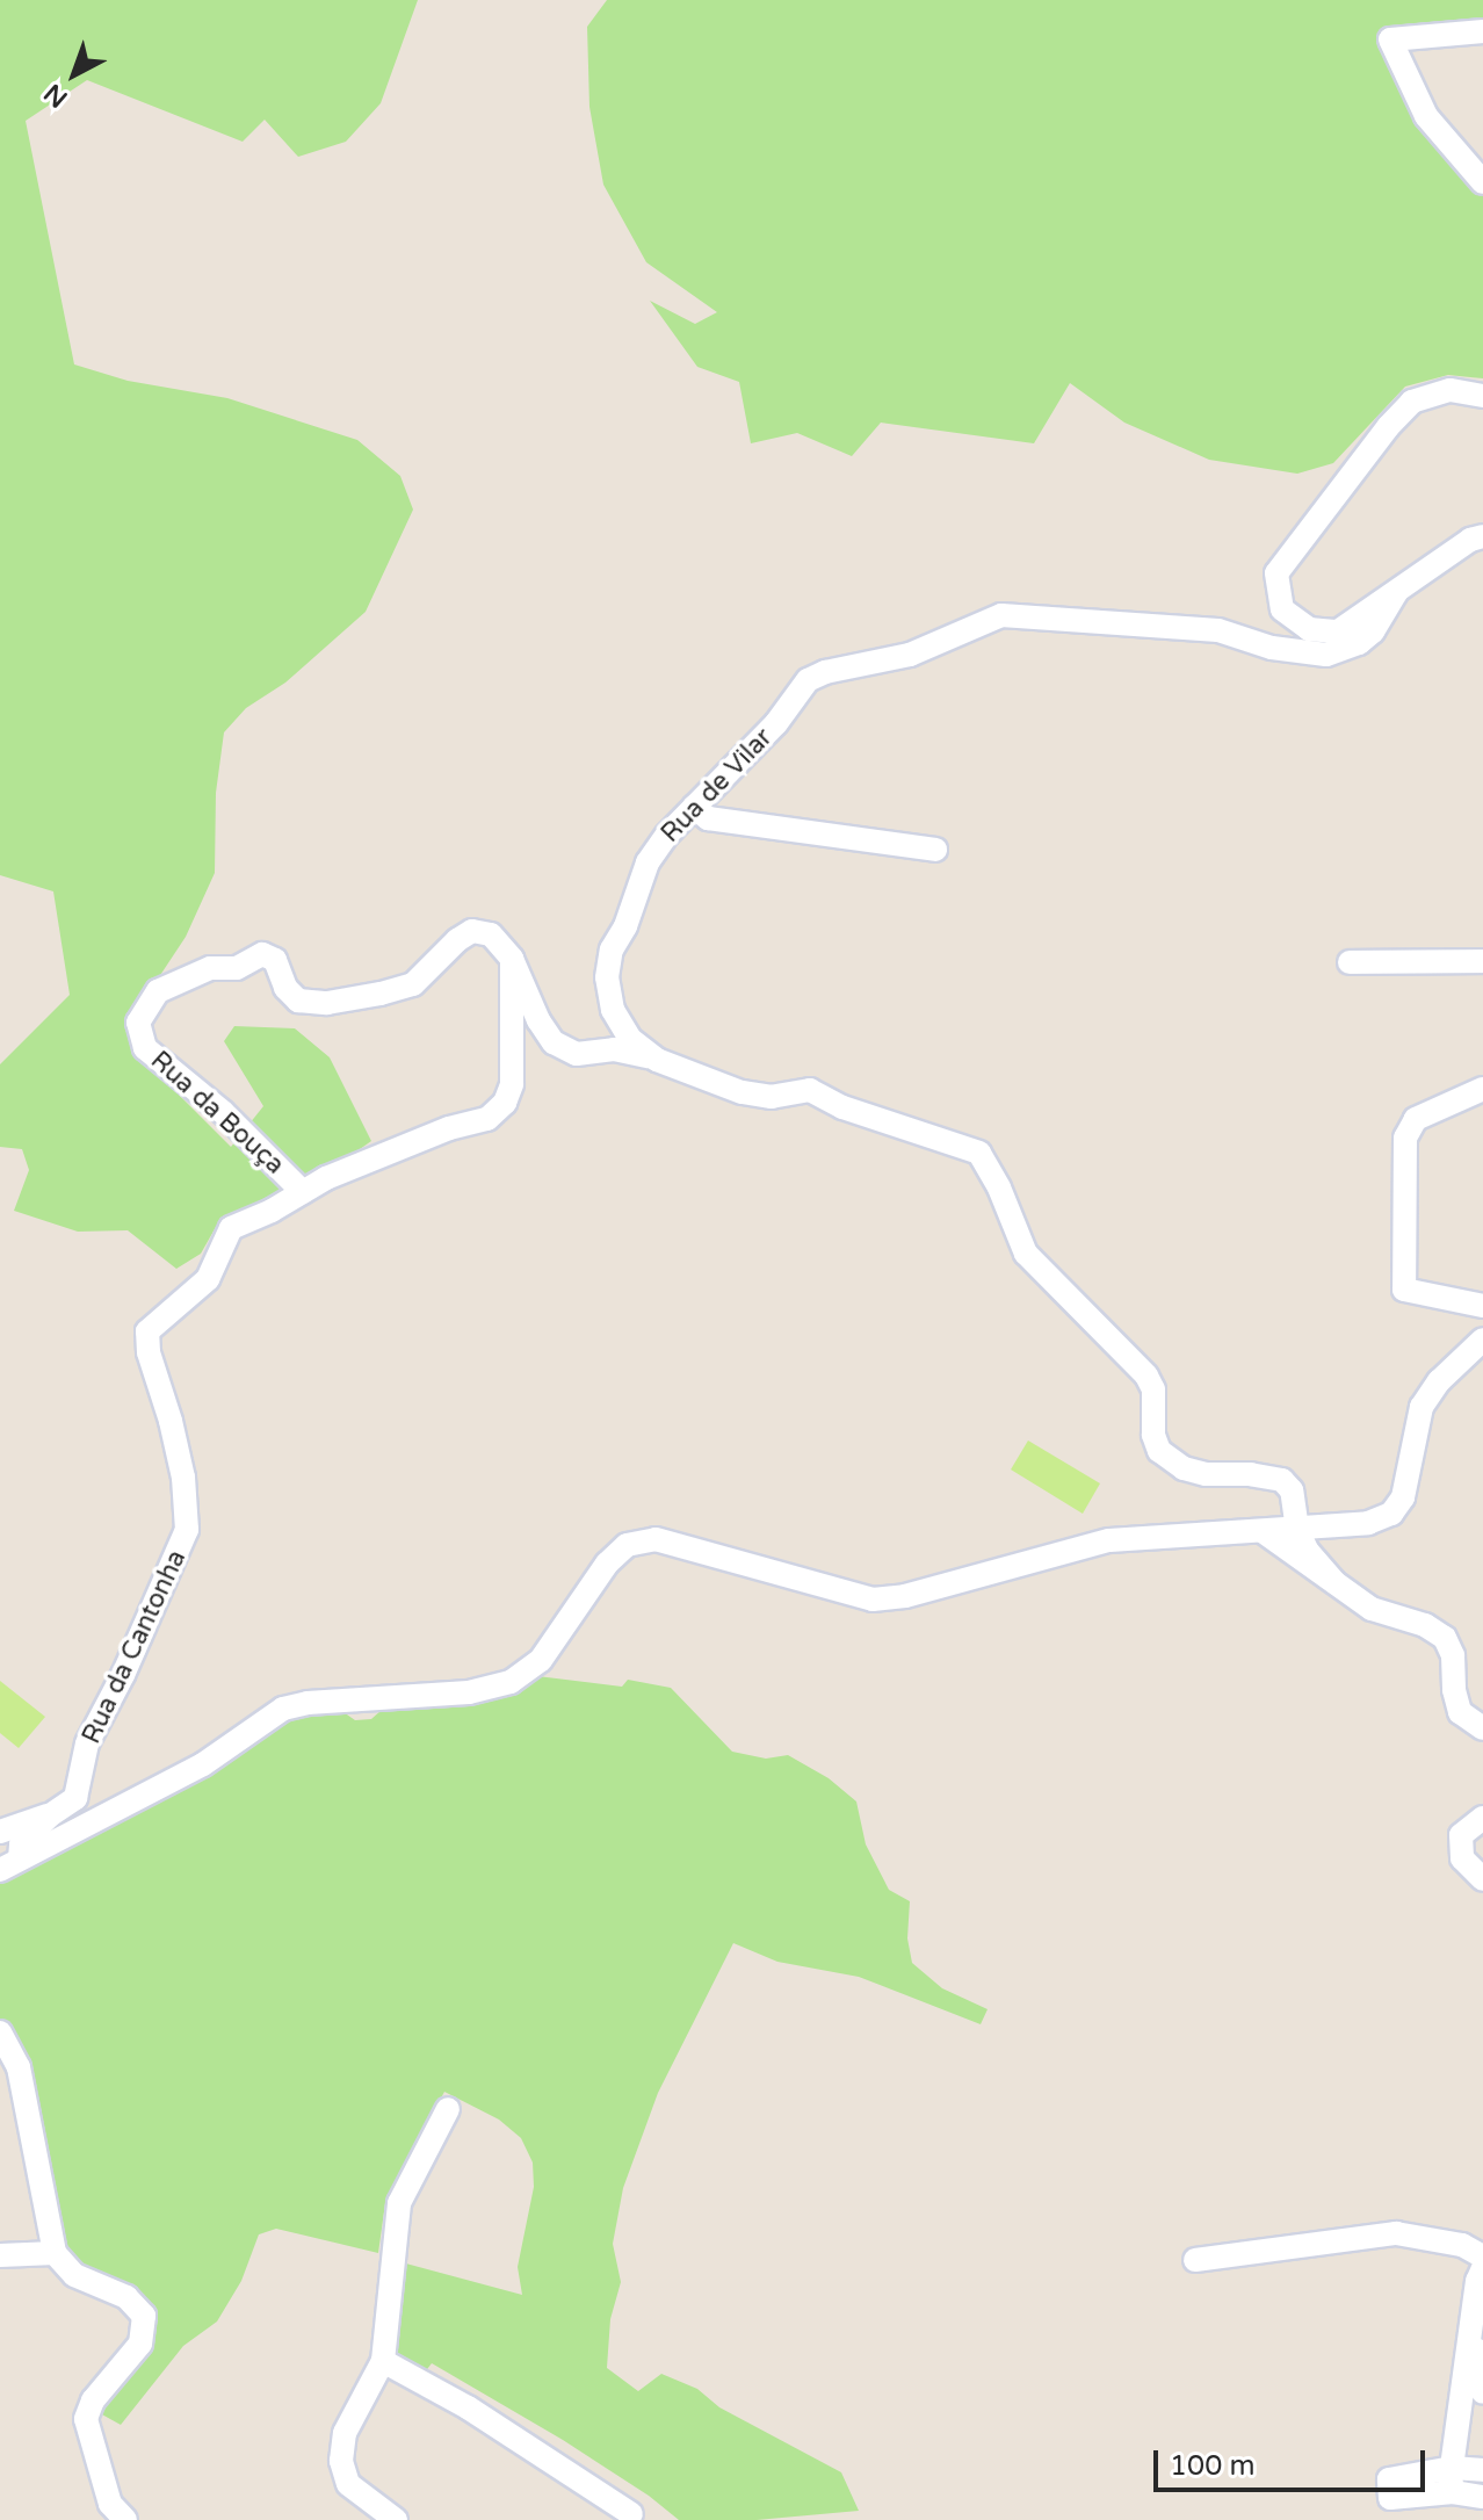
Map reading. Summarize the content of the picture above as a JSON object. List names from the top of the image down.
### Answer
{
  "streets": {
    "street": ["Rua de Vilar", "Rua da Bouça", "Rua da Cantonha"]
  },
  "crossings": [
    ["Rua de Vilar", "Rua da Bouça"],
    ["Rua da Bouça", "Rua da Cantonha"]
  ],
  "scale_bar": "100 m",
  "north": "bottom left"
}
